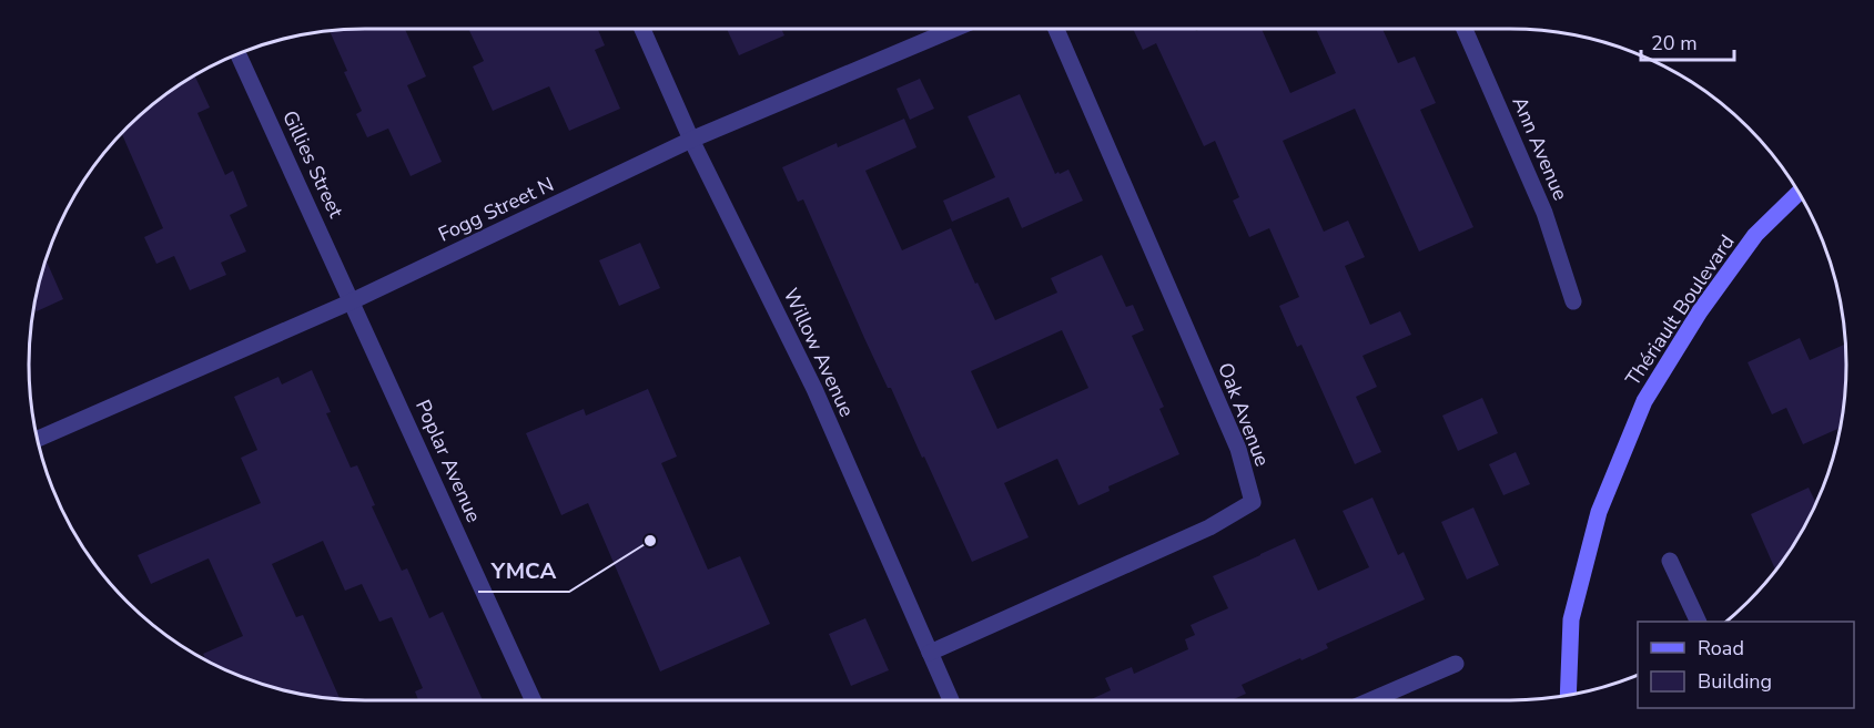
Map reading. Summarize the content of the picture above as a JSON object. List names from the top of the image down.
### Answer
{
  "streets": {
    "main road": ["Thériault Boulevard"],
    "street": [
      "Ann Avenue",
      "Gillies Street",
      "Fogg Street N",
      "Willow Avenue",
      "Oak Avenue",
      "Poplar Avenue"
    ]
  },
  "crossings": [
    ["Gillies Street", "Fogg Street N"],
    ["Gillies Street", "Poplar Avenue"],
    ["Fogg Street N", "Willow Avenue"],
    ["Fogg Street N", "Poplar Avenue"],
    ["Willow Avenue", "Oak Avenue"]
  ],
  "places": ["YMCA"],
  "legend": ["Road", "Building"],
  "scale_bar": "20 m"
}
